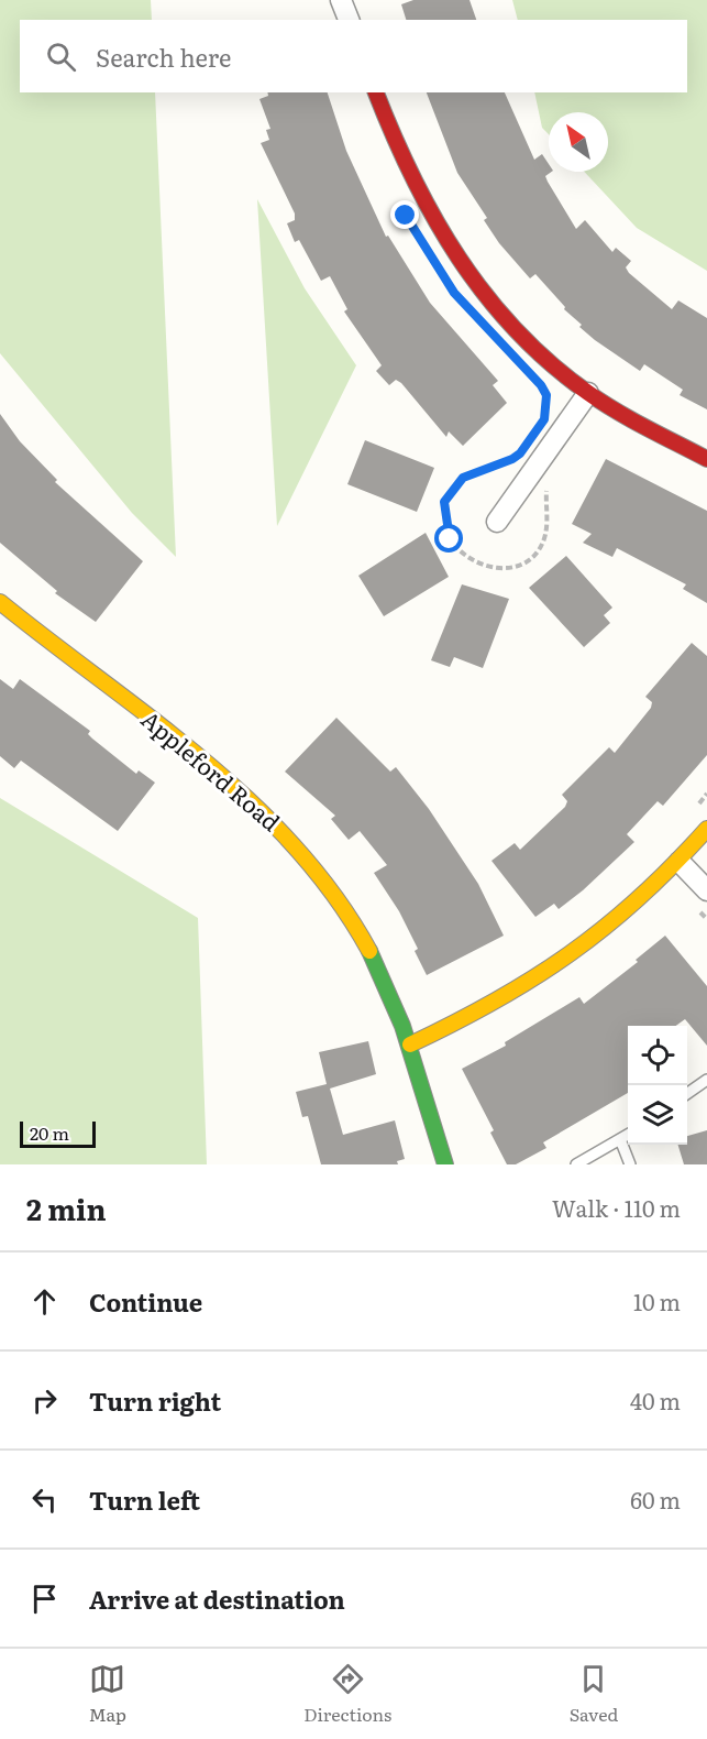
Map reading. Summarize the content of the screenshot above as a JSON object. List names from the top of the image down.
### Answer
{
  "streets": {
    "street": ["Appleford Road"]
  },
  "scale_bar": "20 m",
  "north": "top left",
  "page": {
    "search": "Search here",
    "scale": "20 m",
    "heading": ["2 min", "Walk · 110 m"],
    "list": [
      ["Continue", "10 m"],
      ["Turn right", "40 m"],
      ["Turn left", "60 m"],
      "Arrive at destination"
    ],
    "nav": ["Map", "Directions", "Saved"]
  }
}
